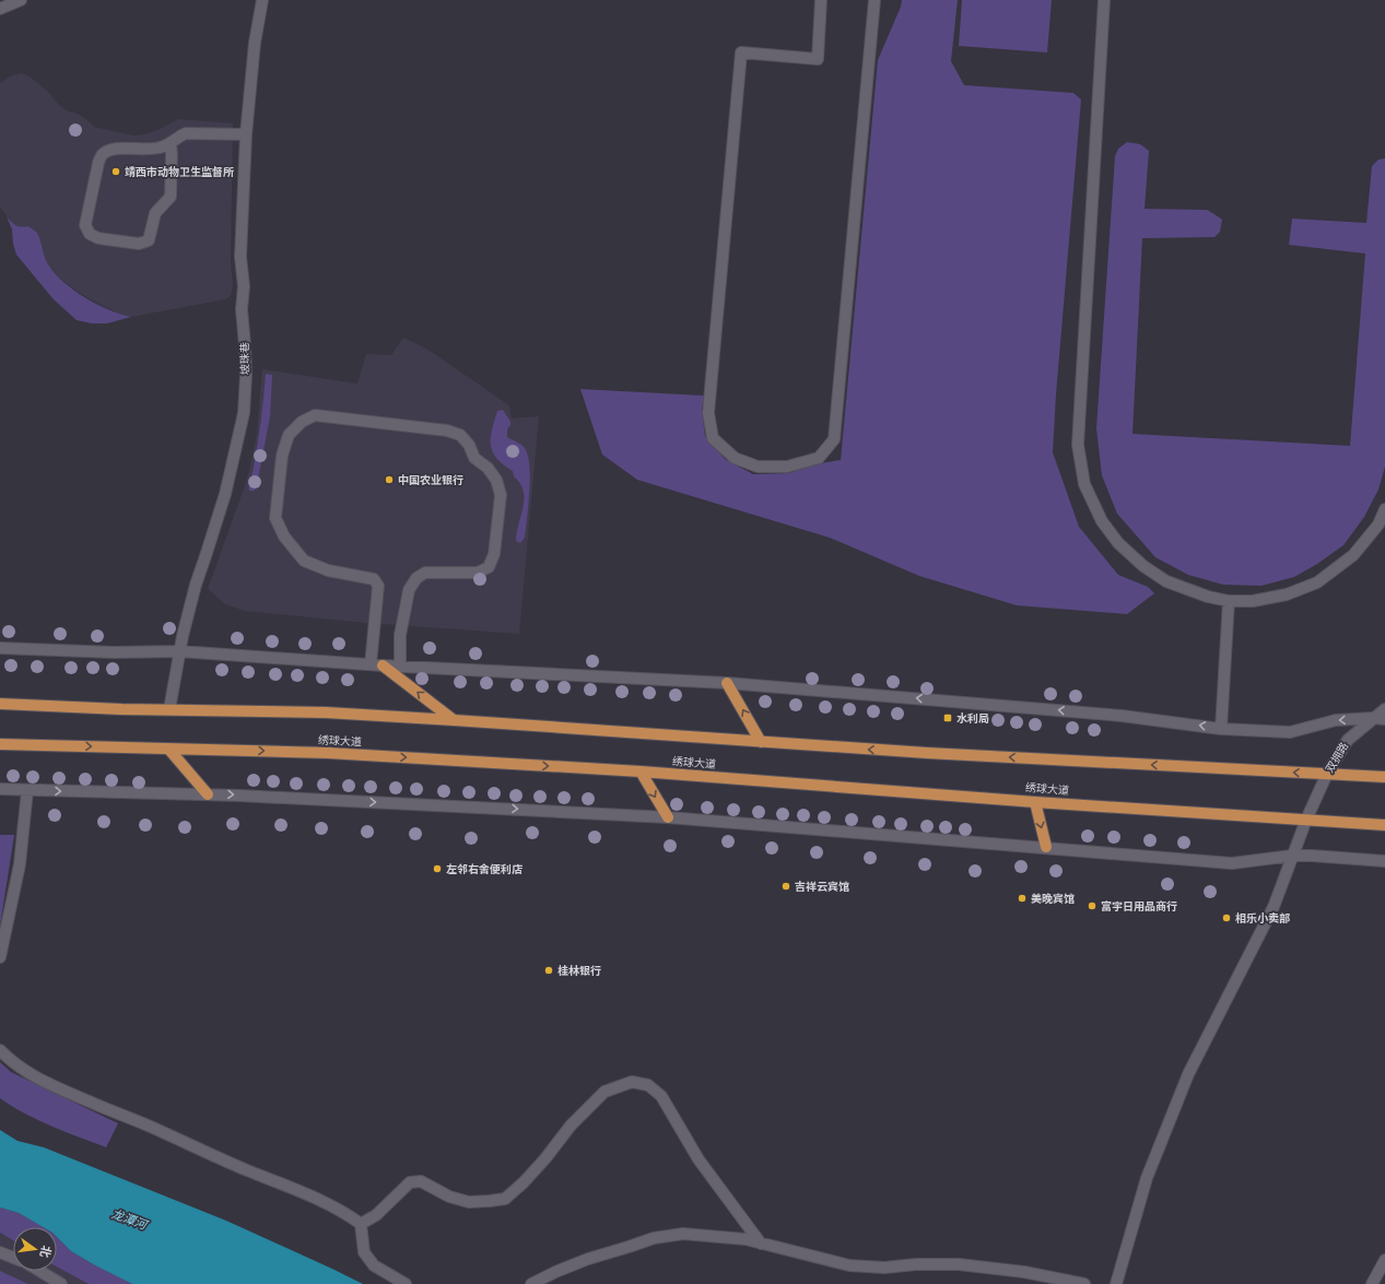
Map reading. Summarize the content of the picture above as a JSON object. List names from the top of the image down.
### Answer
{
  "streets": {
    "main road": ["绣球大道"],
    "street": ["坡珠巷", "双拥路"]
  },
  "crossings": [
    ["绣球大道", "双拥路"]
  ],
  "water": ["龙潭河"],
  "places": {
    "other": [
      "靖西市动物卫生监督所",
      "中国农业银行",
      "左邻右舍便利店",
      "吉祥云宾馆",
      "美晚宾馆",
      "富宇日用品商行",
      "相乐小卖部",
      "桂林银行"
    ],
    "transit": ["水利局"]
  },
  "north": "right"
}
